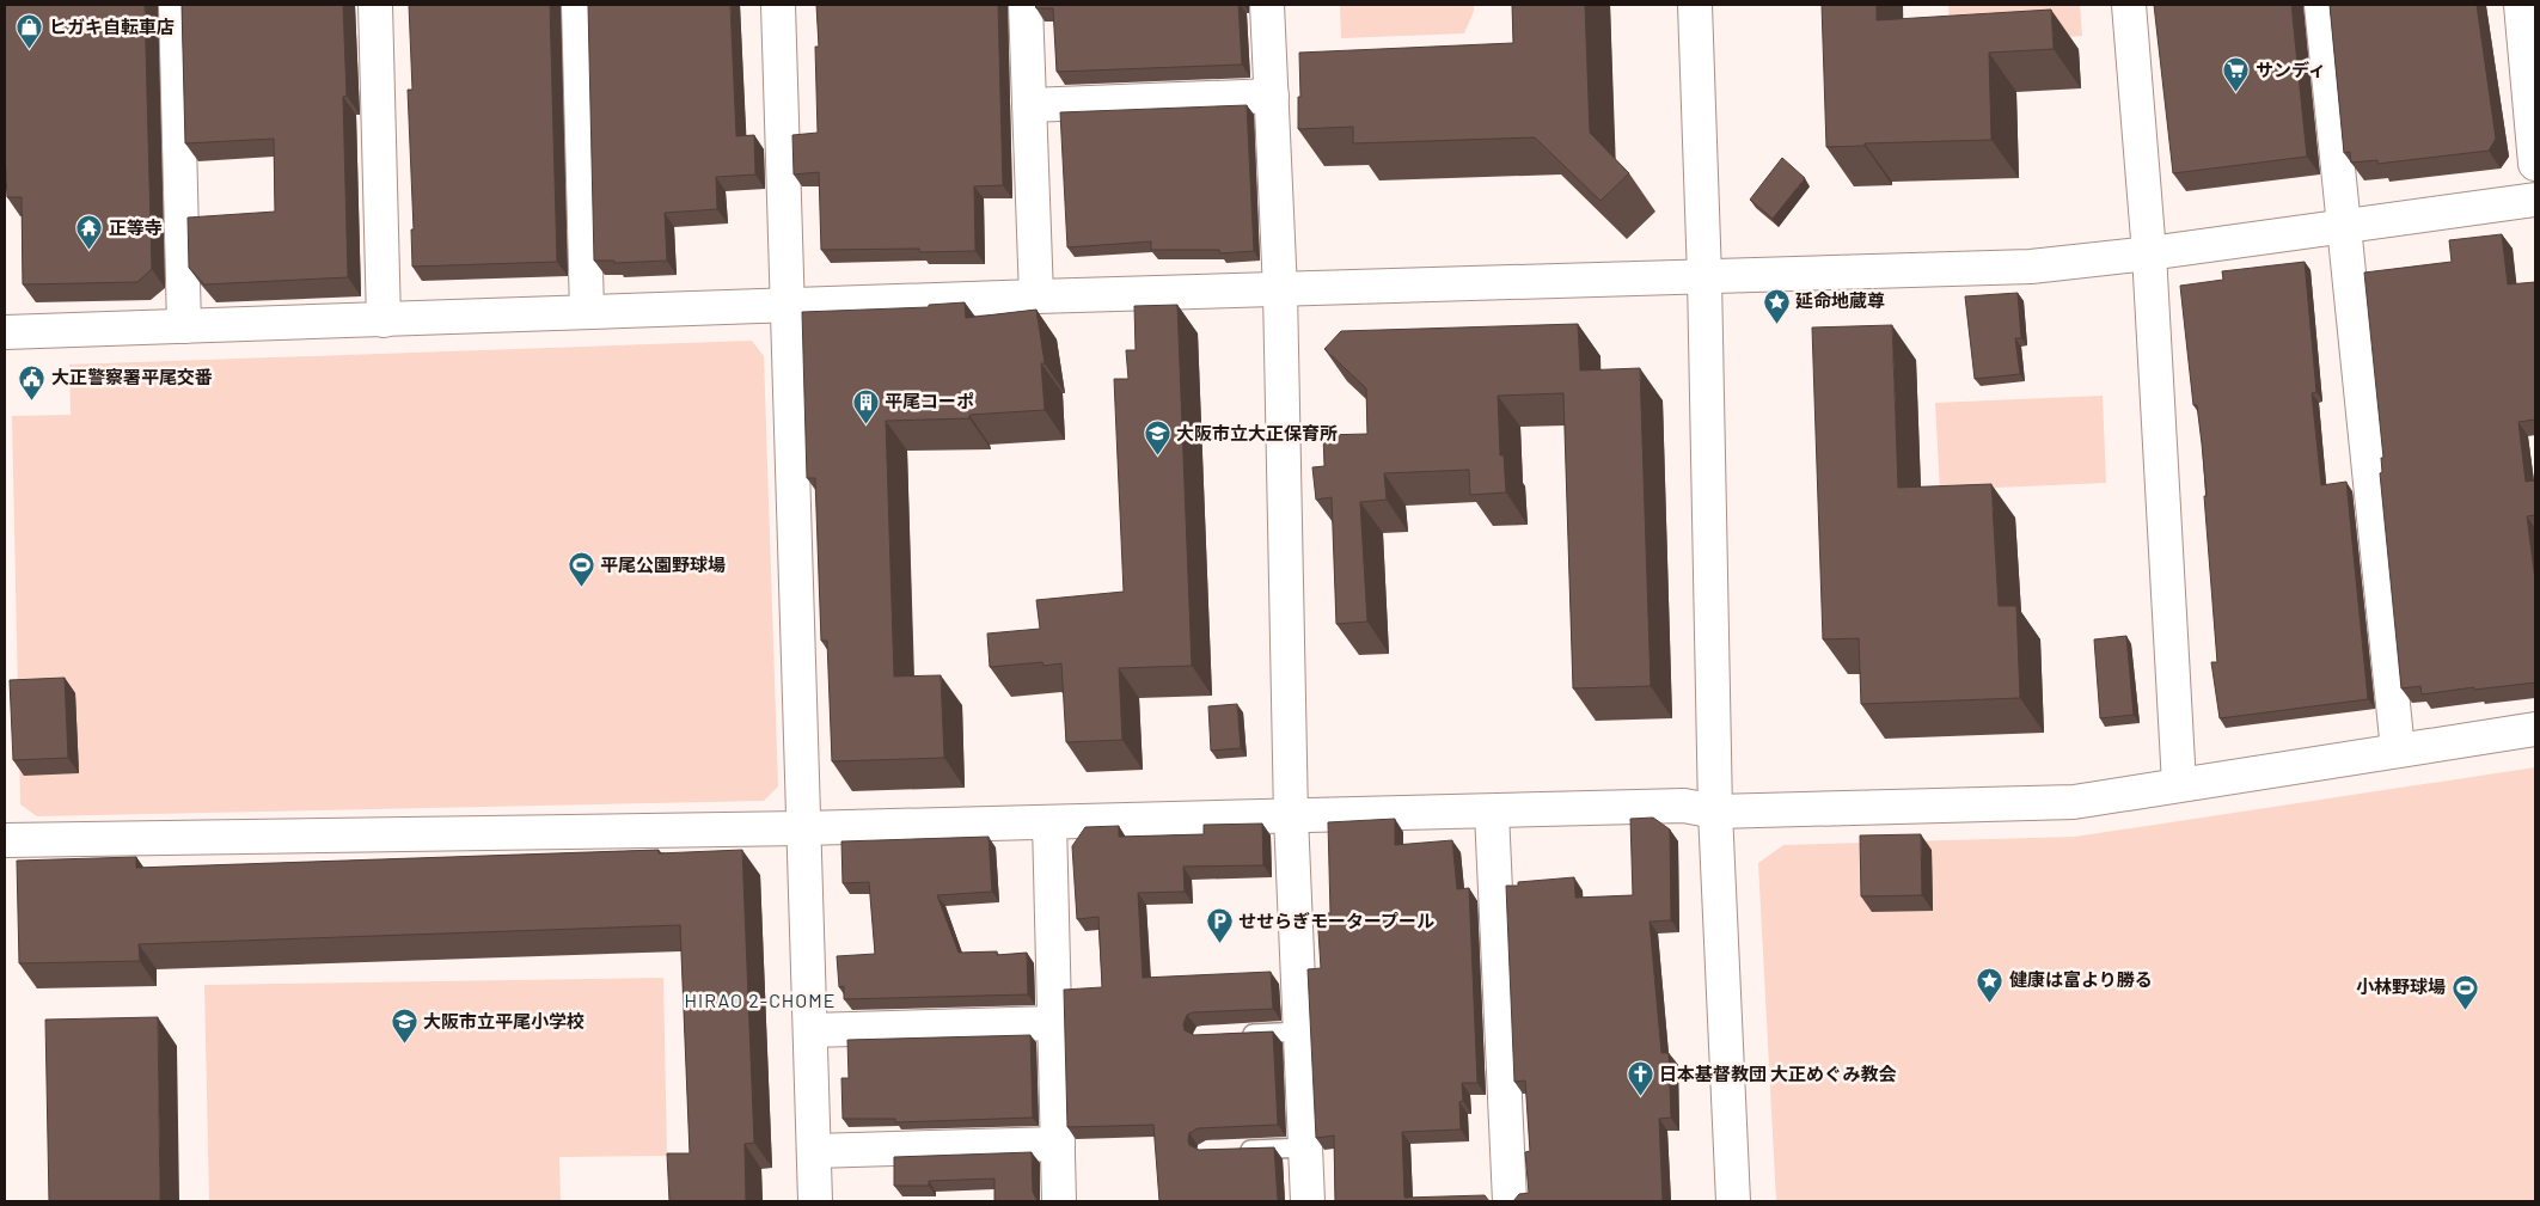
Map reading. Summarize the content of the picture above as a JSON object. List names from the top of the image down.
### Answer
{
  "districts": ["HIRAO 2-CHOME"],
  "places": {
    "shop": ["ヒガキ自転車店"],
    "supermarket": ["サンディ"],
    "temple": ["正等寺"],
    "place": ["延命地蔵尊", "健康は富より勝る"],
    "public building": ["大正警察署平尾交番"],
    "building": ["平尾コーポ"],
    "school or university": ["大阪市立大正保育所", "大阪市立平尾小学校"],
    "sports": ["平尾公園野球場", "小林野球場"],
    "parking": ["せせらぎモータープール"],
    "church": ["日本基督教団 大正めぐみ教会"]
  }
}
